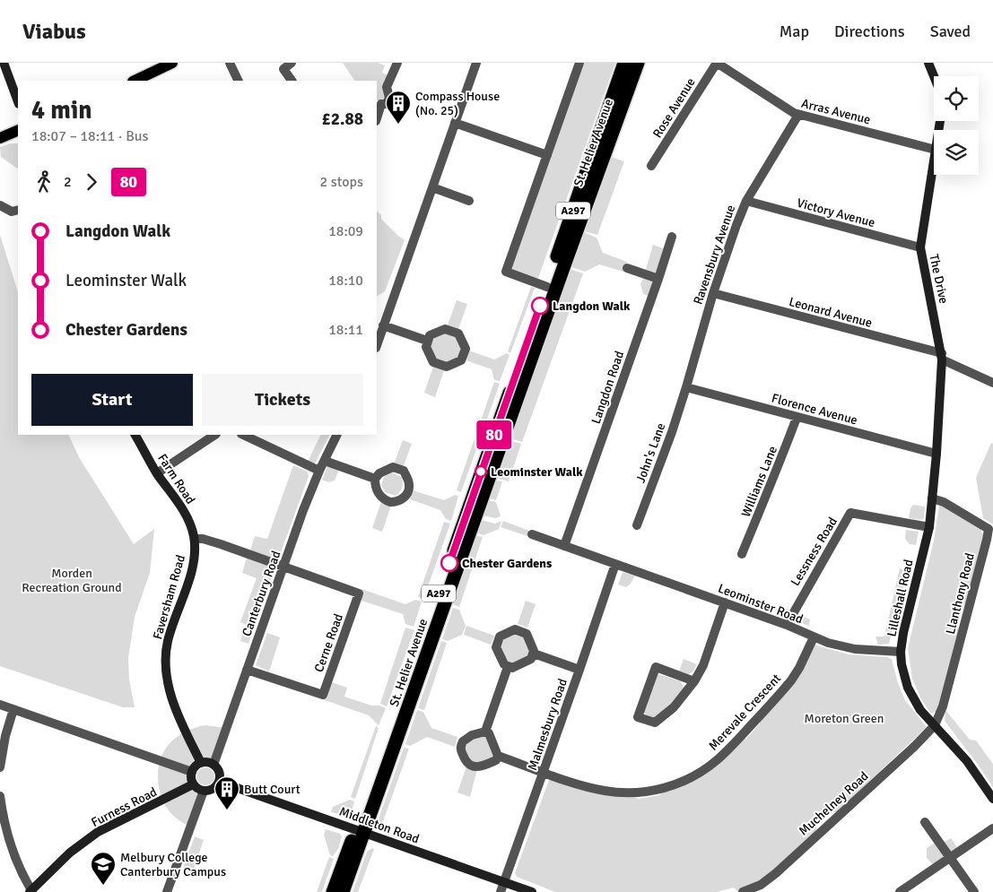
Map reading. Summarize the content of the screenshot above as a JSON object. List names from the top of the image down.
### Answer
{
  "streets": {
    "highway": ["St. Helier Avenue", "A297"],
    "street": [
      "Rose Avenue",
      "Arras Avenue",
      "Victory Avenue",
      "Ravensbury Avenue",
      "The Drive",
      "Leonard Avenue",
      "Langdon Road",
      "Florence Avenue",
      "John's Lane",
      "Farm Road",
      "Williams Lane",
      "Lessness Road",
      "Canterbury Road",
      "Llanthony Road",
      "Faversham Road",
      "Lilleshall Road",
      "Leominster Road",
      "Cerne Road",
      "Merevale Crescent",
      "Malmesbury Road",
      "Muchelney Road",
      "Furness Road",
      "Middleton Road"
    ]
  },
  "crossings": [
    ["Rose Avenue", "Arras Avenue"],
    ["Arras Avenue", "Ravensbury Avenue"],
    ["St. Helier Avenue", "Middleton Road"],
    ["Victory Avenue", "Ravensbury Avenue"],
    ["Victory Avenue", "The Drive"],
    ["Ravensbury Avenue", "Leonard Avenue"],
    ["Ravensbury Avenue", "Florence Avenue"],
    ["Ravensbury Avenue", "John's Lane"],
    ["The Drive", "Leonard Avenue"],
    ["The Drive", "Florence Avenue"],
    ["The Drive", "Lilleshall Road"],
    ["Florence Avenue", "John's Lane"],
    ["Florence Avenue", "Williams Lane"],
    ["Florence Avenue", "Lilleshall Road"],
    ["Farm Road", "Faversham Road"],
    ["Lessness Road", "Lilleshall Road"],
    ["Lessness Road", "Leominster Road"],
    ["Canterbury Road", "Faversham Road"],
    ["Canterbury Road", "Cerne Road"],
    ["Canterbury Road", "Furness Road"],
    ["Canterbury Road", "Middleton Road"],
    ["Llanthony Road", "Lilleshall Road"],
    ["Llanthony Road", "Muchelney Road"],
    ["Faversham Road", "Furness Road"],
    ["Faversham Road", "Middleton Road"],
    ["Lilleshall Road", "Leominster Road"],
    ["Lilleshall Road", "Muchelney Road"],
    ["Leominster Road", "Merevale Crescent"],
    ["Leominster Road", "Malmesbury Road"],
    ["Merevale Crescent", "Malmesbury Road"],
    ["Malmesbury Road", "Middleton Road"],
    ["Furness Road", "Middleton Road"]
  ],
  "parks": ["Morden Recreation Ground", "Moreton Green"],
  "places": {
    "building": ["Compass House (No. 25)", "Butt Court"],
    "other": ["Langdon Walk", "Leominster Walk", "Chester Gardens"],
    "school or university": ["Melbury College Canterbury Campus"]
  },
  "lines": ["bus line 80"],
  "page": {
    "header": "Viabus",
    "nav": ["Map", "Directions", "Saved"],
    "on_map": "80",
    "heading": ["4 min", "18:07 – 18:11 · Bus", "£2.88"],
    "legs": ["2", "80", "2 stops"],
    "list": [
      {
        "name": "Langdon Walk",
        "value": "18:09"
      },
      {
        "name": "Leominster Walk",
        "value": "18:10"
      },
      {
        "name": "Chester Gardens",
        "value": "18:11"
      }
    ],
    "buttons": ["Start", "Tickets"]
  }
}
